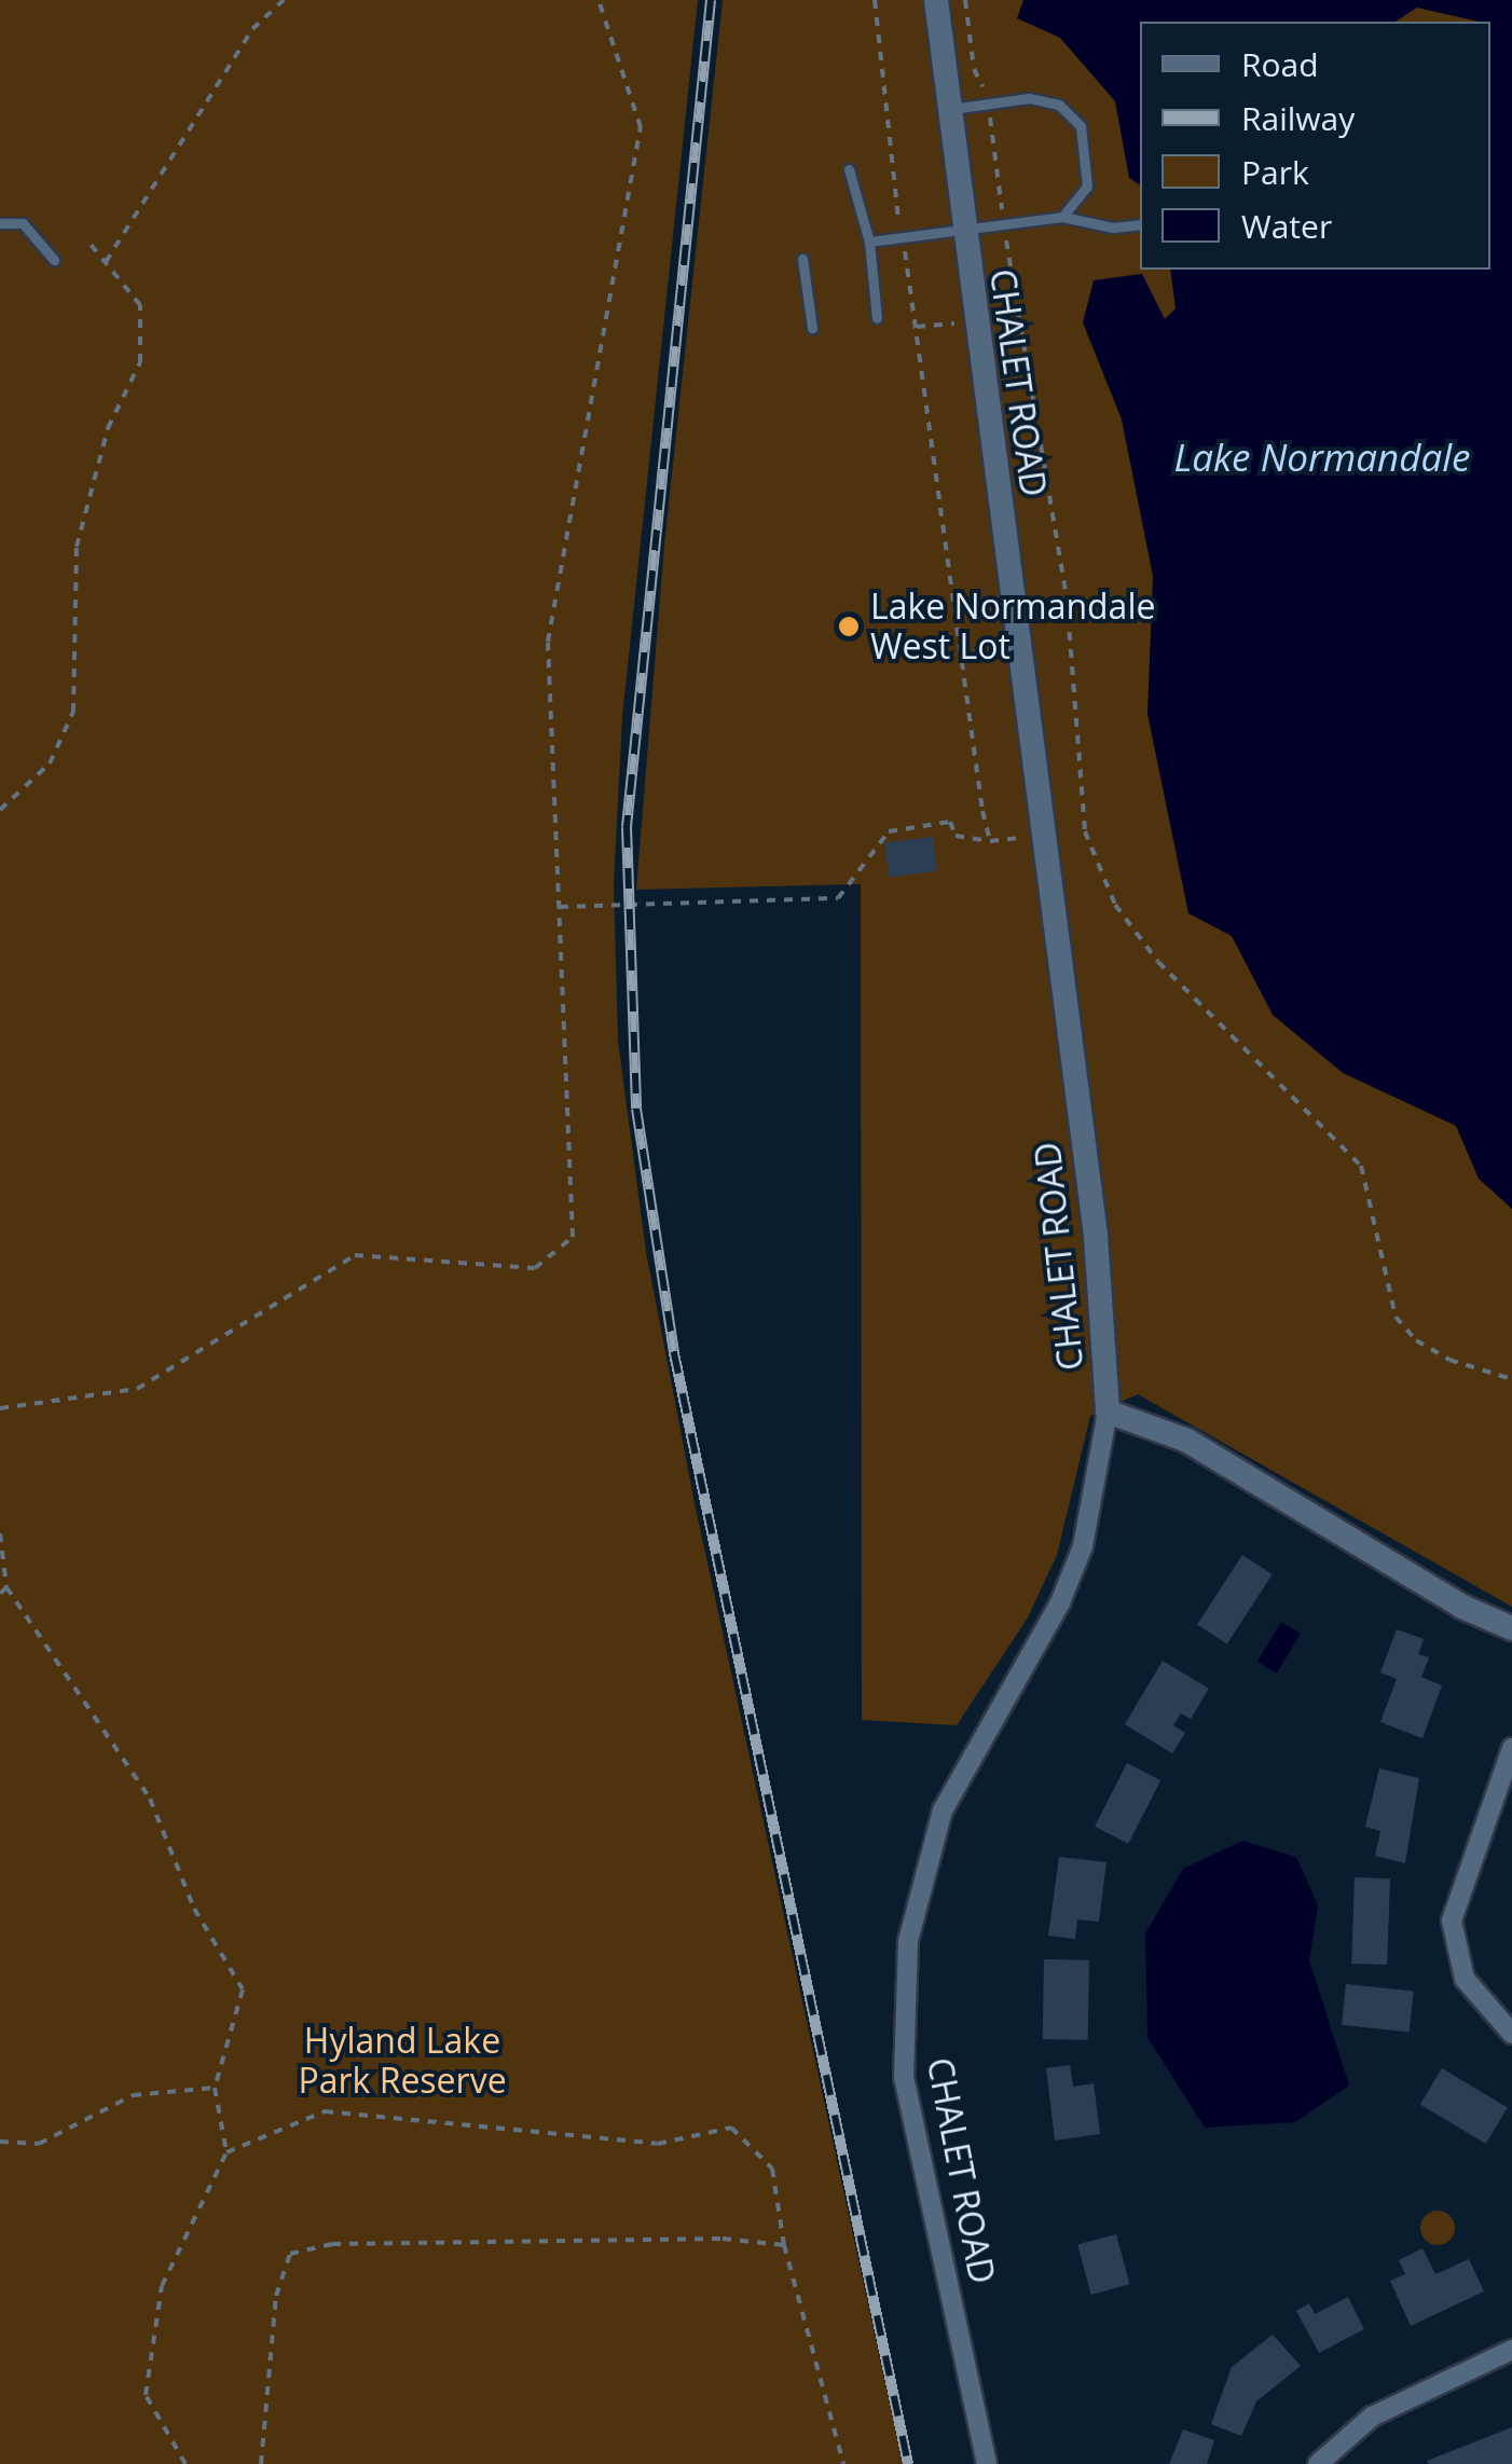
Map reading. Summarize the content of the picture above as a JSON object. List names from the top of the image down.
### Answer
{
  "streets": {
    "street": ["CHALET ROAD"]
  },
  "water": ["Lake Normandale"],
  "parks": ["Hyland Lake Park Reserve"],
  "places": ["Lake Normandale West Lot"],
  "legend": [
    "Road",
    "Railway",
    "Park",
    "Water"
  ]
}
